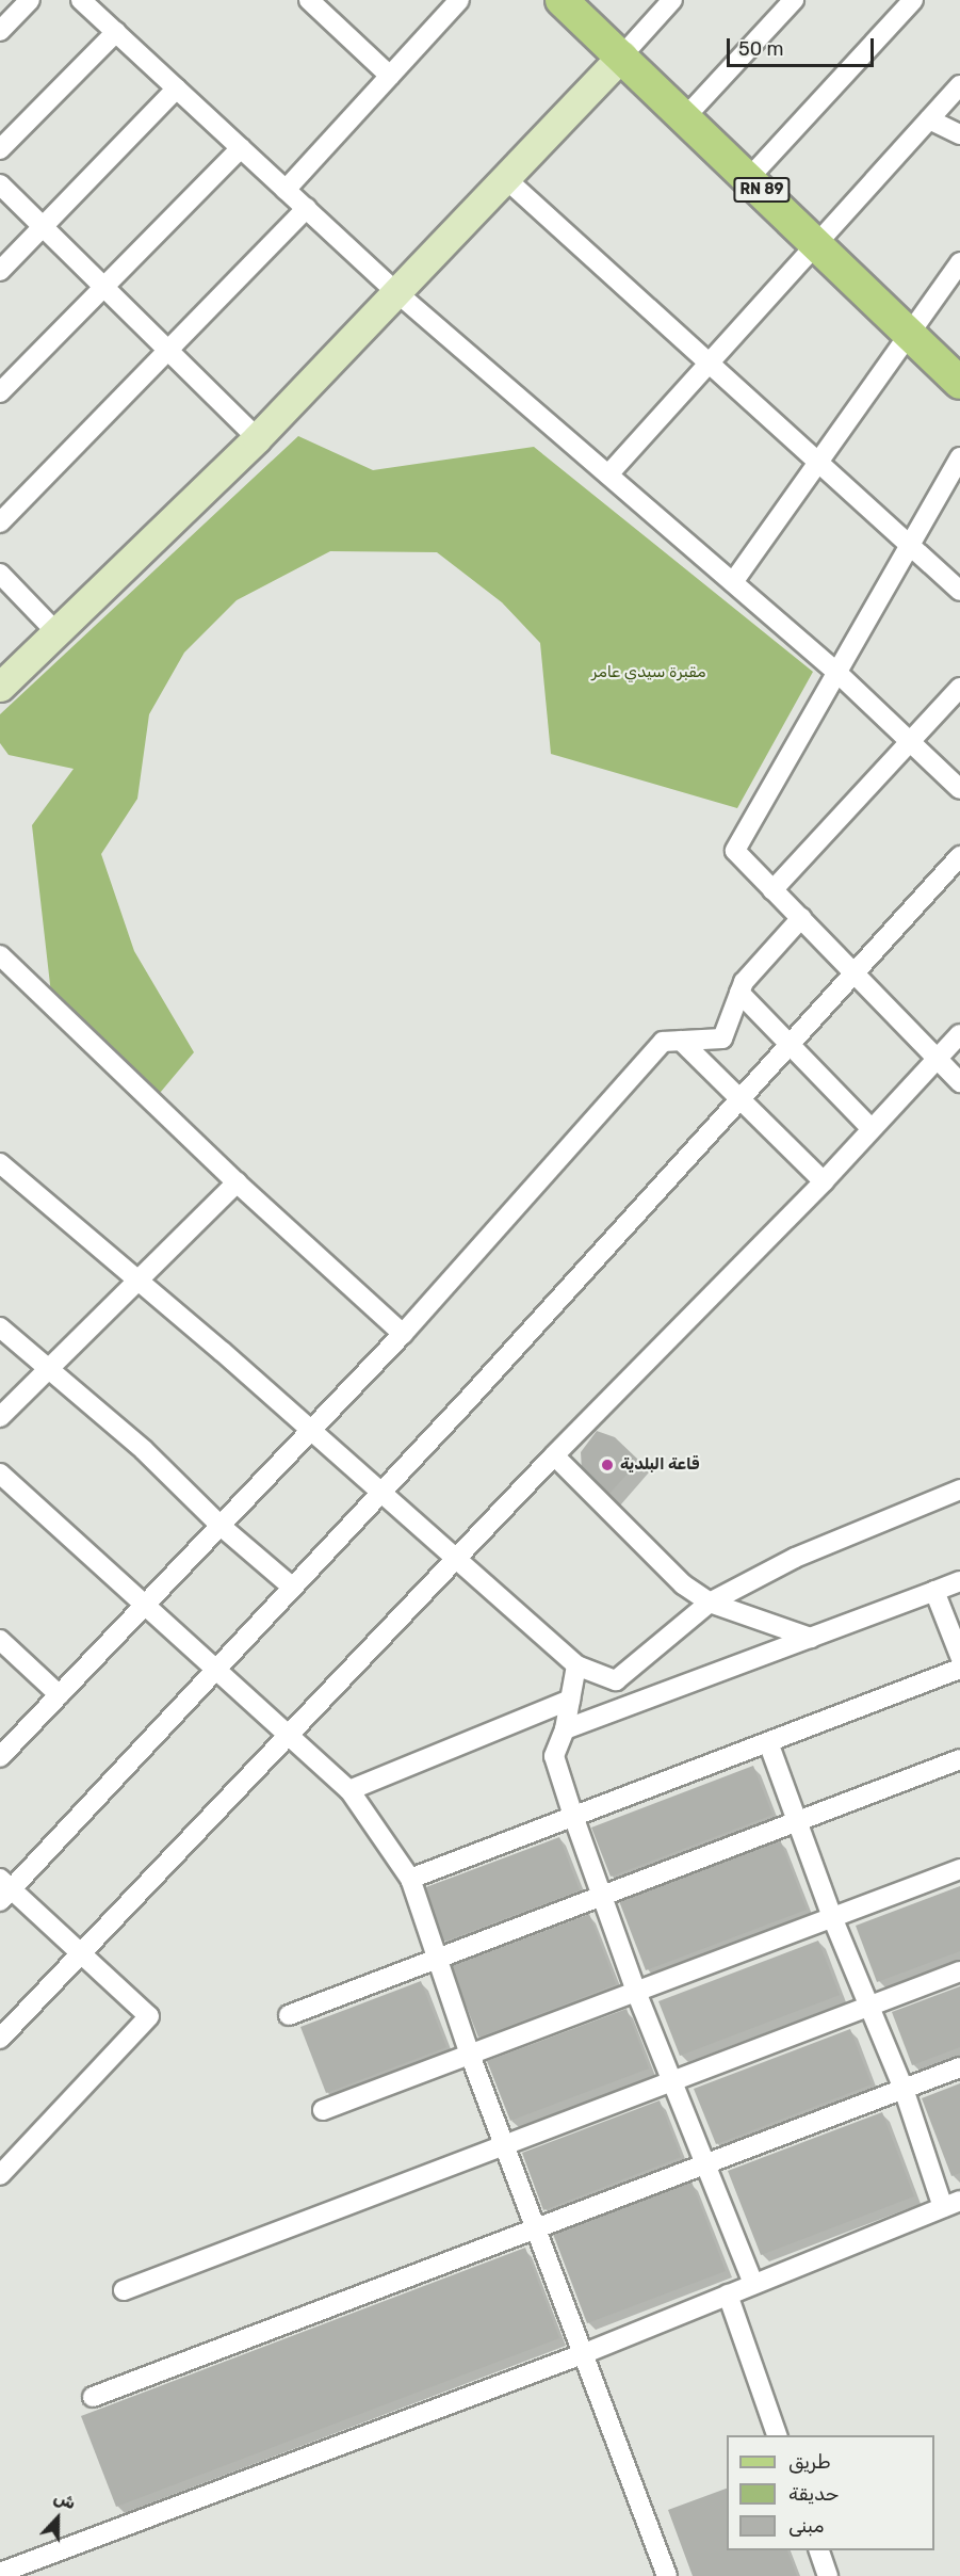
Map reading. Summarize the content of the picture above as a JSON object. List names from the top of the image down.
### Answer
{
  "streets": {
    "main road": ["RN 89"]
  },
  "parks": ["مقبرة سيدي عامر"],
  "places": ["قاعة البلدية"],
  "legend": ["طريق", "حديقة", "مبنى"],
  "scale_bar": "50 m",
  "north": "top"
}
